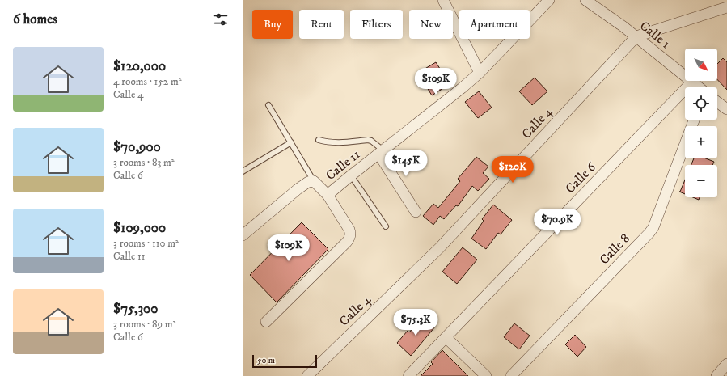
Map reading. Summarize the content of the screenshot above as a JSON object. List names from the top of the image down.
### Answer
{
  "streets": {
    "street": [
      "Calle 1",
      "Calle 4",
      "Calle 11",
      "Calle 6",
      "Calle 8"
    ]
  },
  "crossings": [
    ["Calle 1", "Calle 4"],
    ["Calle 1", "Calle 6"]
  ],
  "scale_bar": "50 m",
  "north": "bottom right",
  "page": {
    "heading": "6 homes",
    "chip": [
      "Buy",
      "Rent",
      "Filters",
      "New",
      "Apartment"
    ],
    "list": [
      {
        "name": "$120,000",
        "note": "4 rooms · 152 m² · Calle 4"
      },
      {
        "name": "$70,900",
        "note": "3 rooms · 83 m² · Calle 6"
      },
      {
        "name": "$109,000",
        "note": "3 rooms · 110 m² · Calle 11"
      },
      {
        "name": "$75,300",
        "note": "3 rooms · 89 m² · Calle 6"
      }
    ],
    "map_buttons": ["+", "−"],
    "price": [
      "$109K",
      "$145K",
      "$120K",
      "$70.9K",
      "$109K",
      "$75.3K"
    ],
    "scale": "50 m"
  }
}
